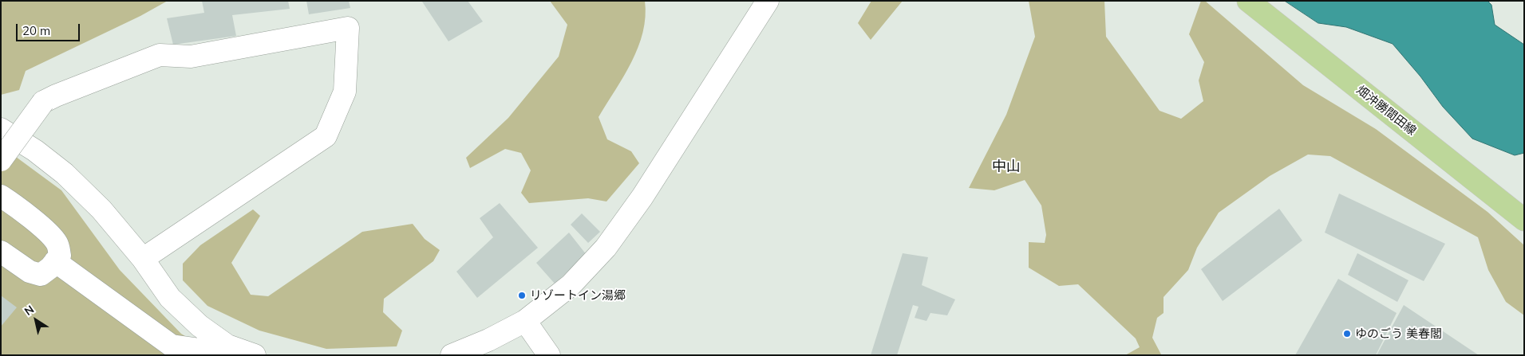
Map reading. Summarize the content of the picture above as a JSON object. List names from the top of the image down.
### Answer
{
  "streets": {
    "main road": ["畑沖勝間田線"]
  },
  "districts": ["中山"],
  "places": ["リゾートイン湯郷", "ゆのごう 美春閣"],
  "scale_bar": "20 m",
  "north": "top left"
}
